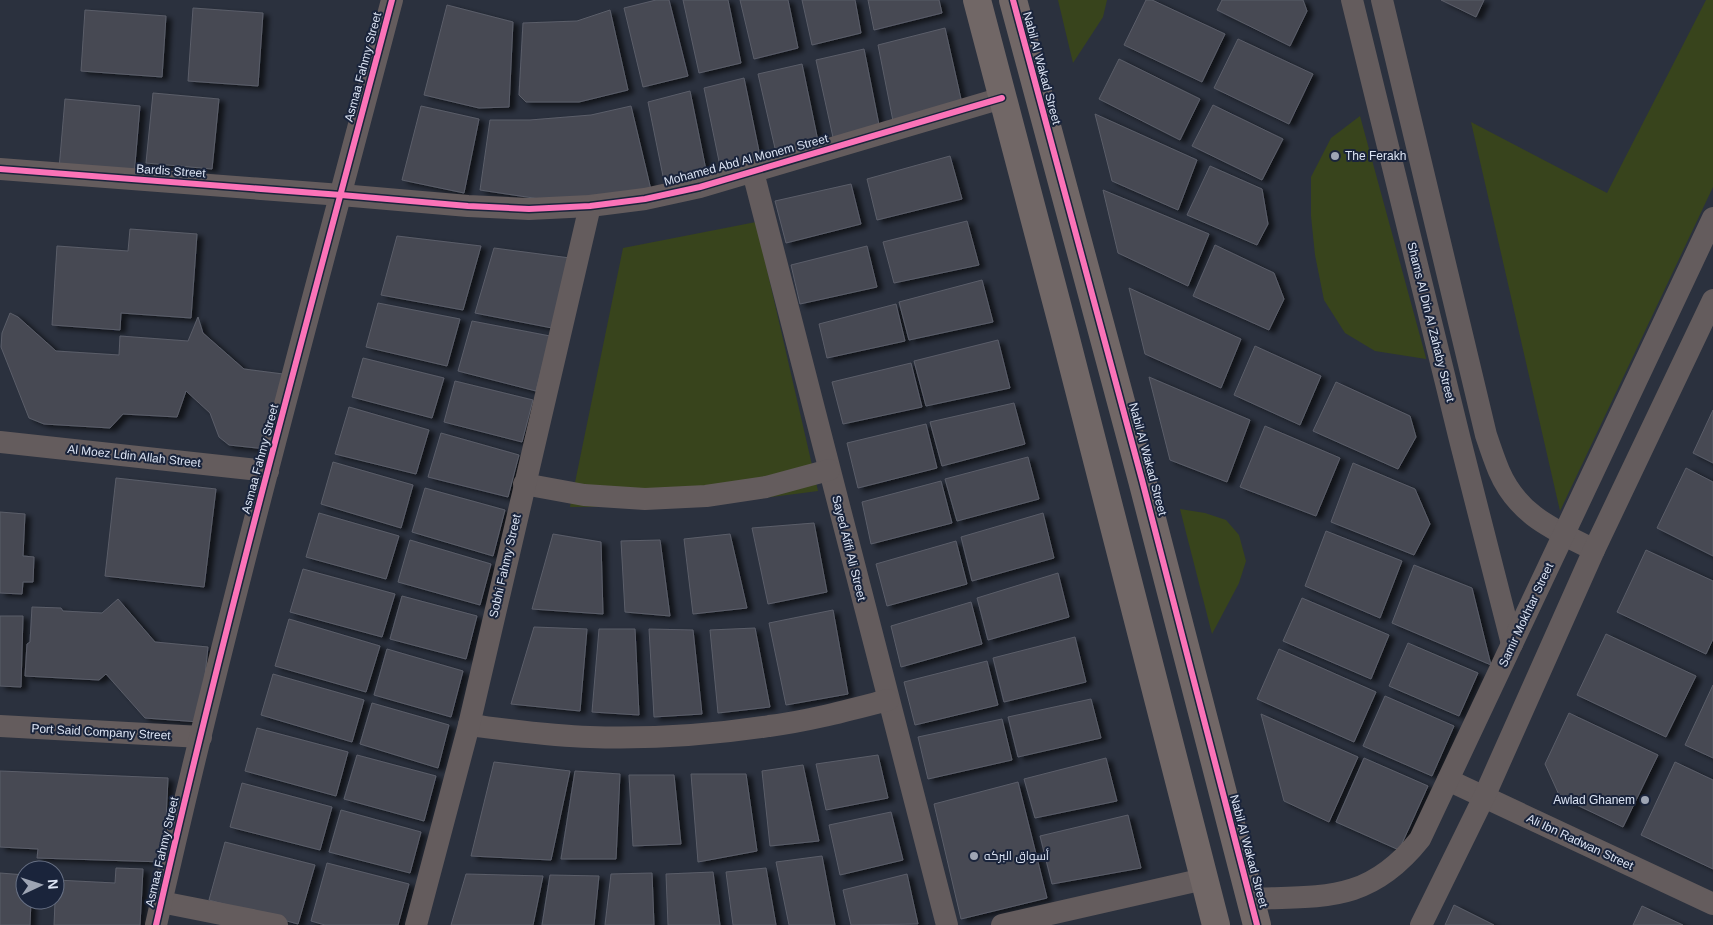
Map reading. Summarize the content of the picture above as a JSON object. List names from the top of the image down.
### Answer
{
  "streets": {
    "street": [
      "Asmaa Fahmy Street",
      "Nabil Al Wakad Street",
      "Mohamed Abd Al Monem Street",
      "Bardis Street",
      "Shams Al Din Al Zahaby Street",
      "Al Moez Ldin Allah Street",
      "Sayed Afifi Ali Street",
      "Sobhi Fahmy Street",
      "Samir Mokhtar Street",
      "Port Said Company Street",
      "Ali Ibn Radwan Street"
    ]
  },
  "crossings": [
    ["Asmaa Fahmy Street", "Mohamed Abd Al Monem Street"],
    ["Asmaa Fahmy Street", "Bardis Street"],
    ["Asmaa Fahmy Street", "Al Moez Ldin Allah Street"],
    ["Asmaa Fahmy Street", "Port Said Company Street"],
    ["Nabil Al Wakad Street", "Samir Mokhtar Street"],
    ["Mohamed Abd Al Monem Street", "Bardis Street"],
    ["Mohamed Abd Al Monem Street", "Sayed Afifi Ali Street"],
    ["Mohamed Abd Al Monem Street", "Sobhi Fahmy Street"],
    ["Shams Al Din Al Zahaby Street", "Samir Mokhtar Street"],
    ["Samir Mokhtar Street", "Ali Ibn Radwan Street"]
  ],
  "places": ["The Ferakh", "Awlad Ghanem", "أسواق البركه"],
  "north": "right"
}
